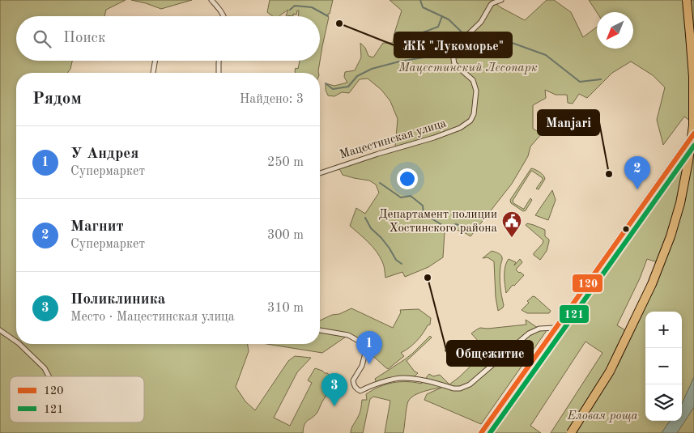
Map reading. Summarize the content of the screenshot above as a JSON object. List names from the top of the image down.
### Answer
{
  "streets": {
    "street": ["Мацестинская улица"]
  },
  "parks": ["Мацестинский Лесопарк", "Еловая роща"],
  "places": {
    "other": ["ЖК \"Лукоморье\"", "Manjari", "Общежитие"],
    "public building": ["Департамент полиции Хостинского района"]
  },
  "lines": ["transit line 120", "transit line 121"],
  "legend": ["120", "121"],
  "north": "bottom left",
  "page": {
    "search": "Поиск",
    "heading": ["Рядом", "Найдено: 3"],
    "list": [
      {
        "mark": "1",
        "name": "У Андрея",
        "note": "Супермаркет",
        "value": "250 m"
      },
      {
        "mark": "2",
        "name": "Магнит",
        "note": "Супермаркет",
        "value": "300 m"
      },
      {
        "mark": "3",
        "name": "Поликлиника",
        "note": "Место · Мацестинская улица",
        "value": "310 m"
      }
    ],
    "pins": ["2", "1", "3"],
    "map_buttons": ["+", "−"]
  }
}
